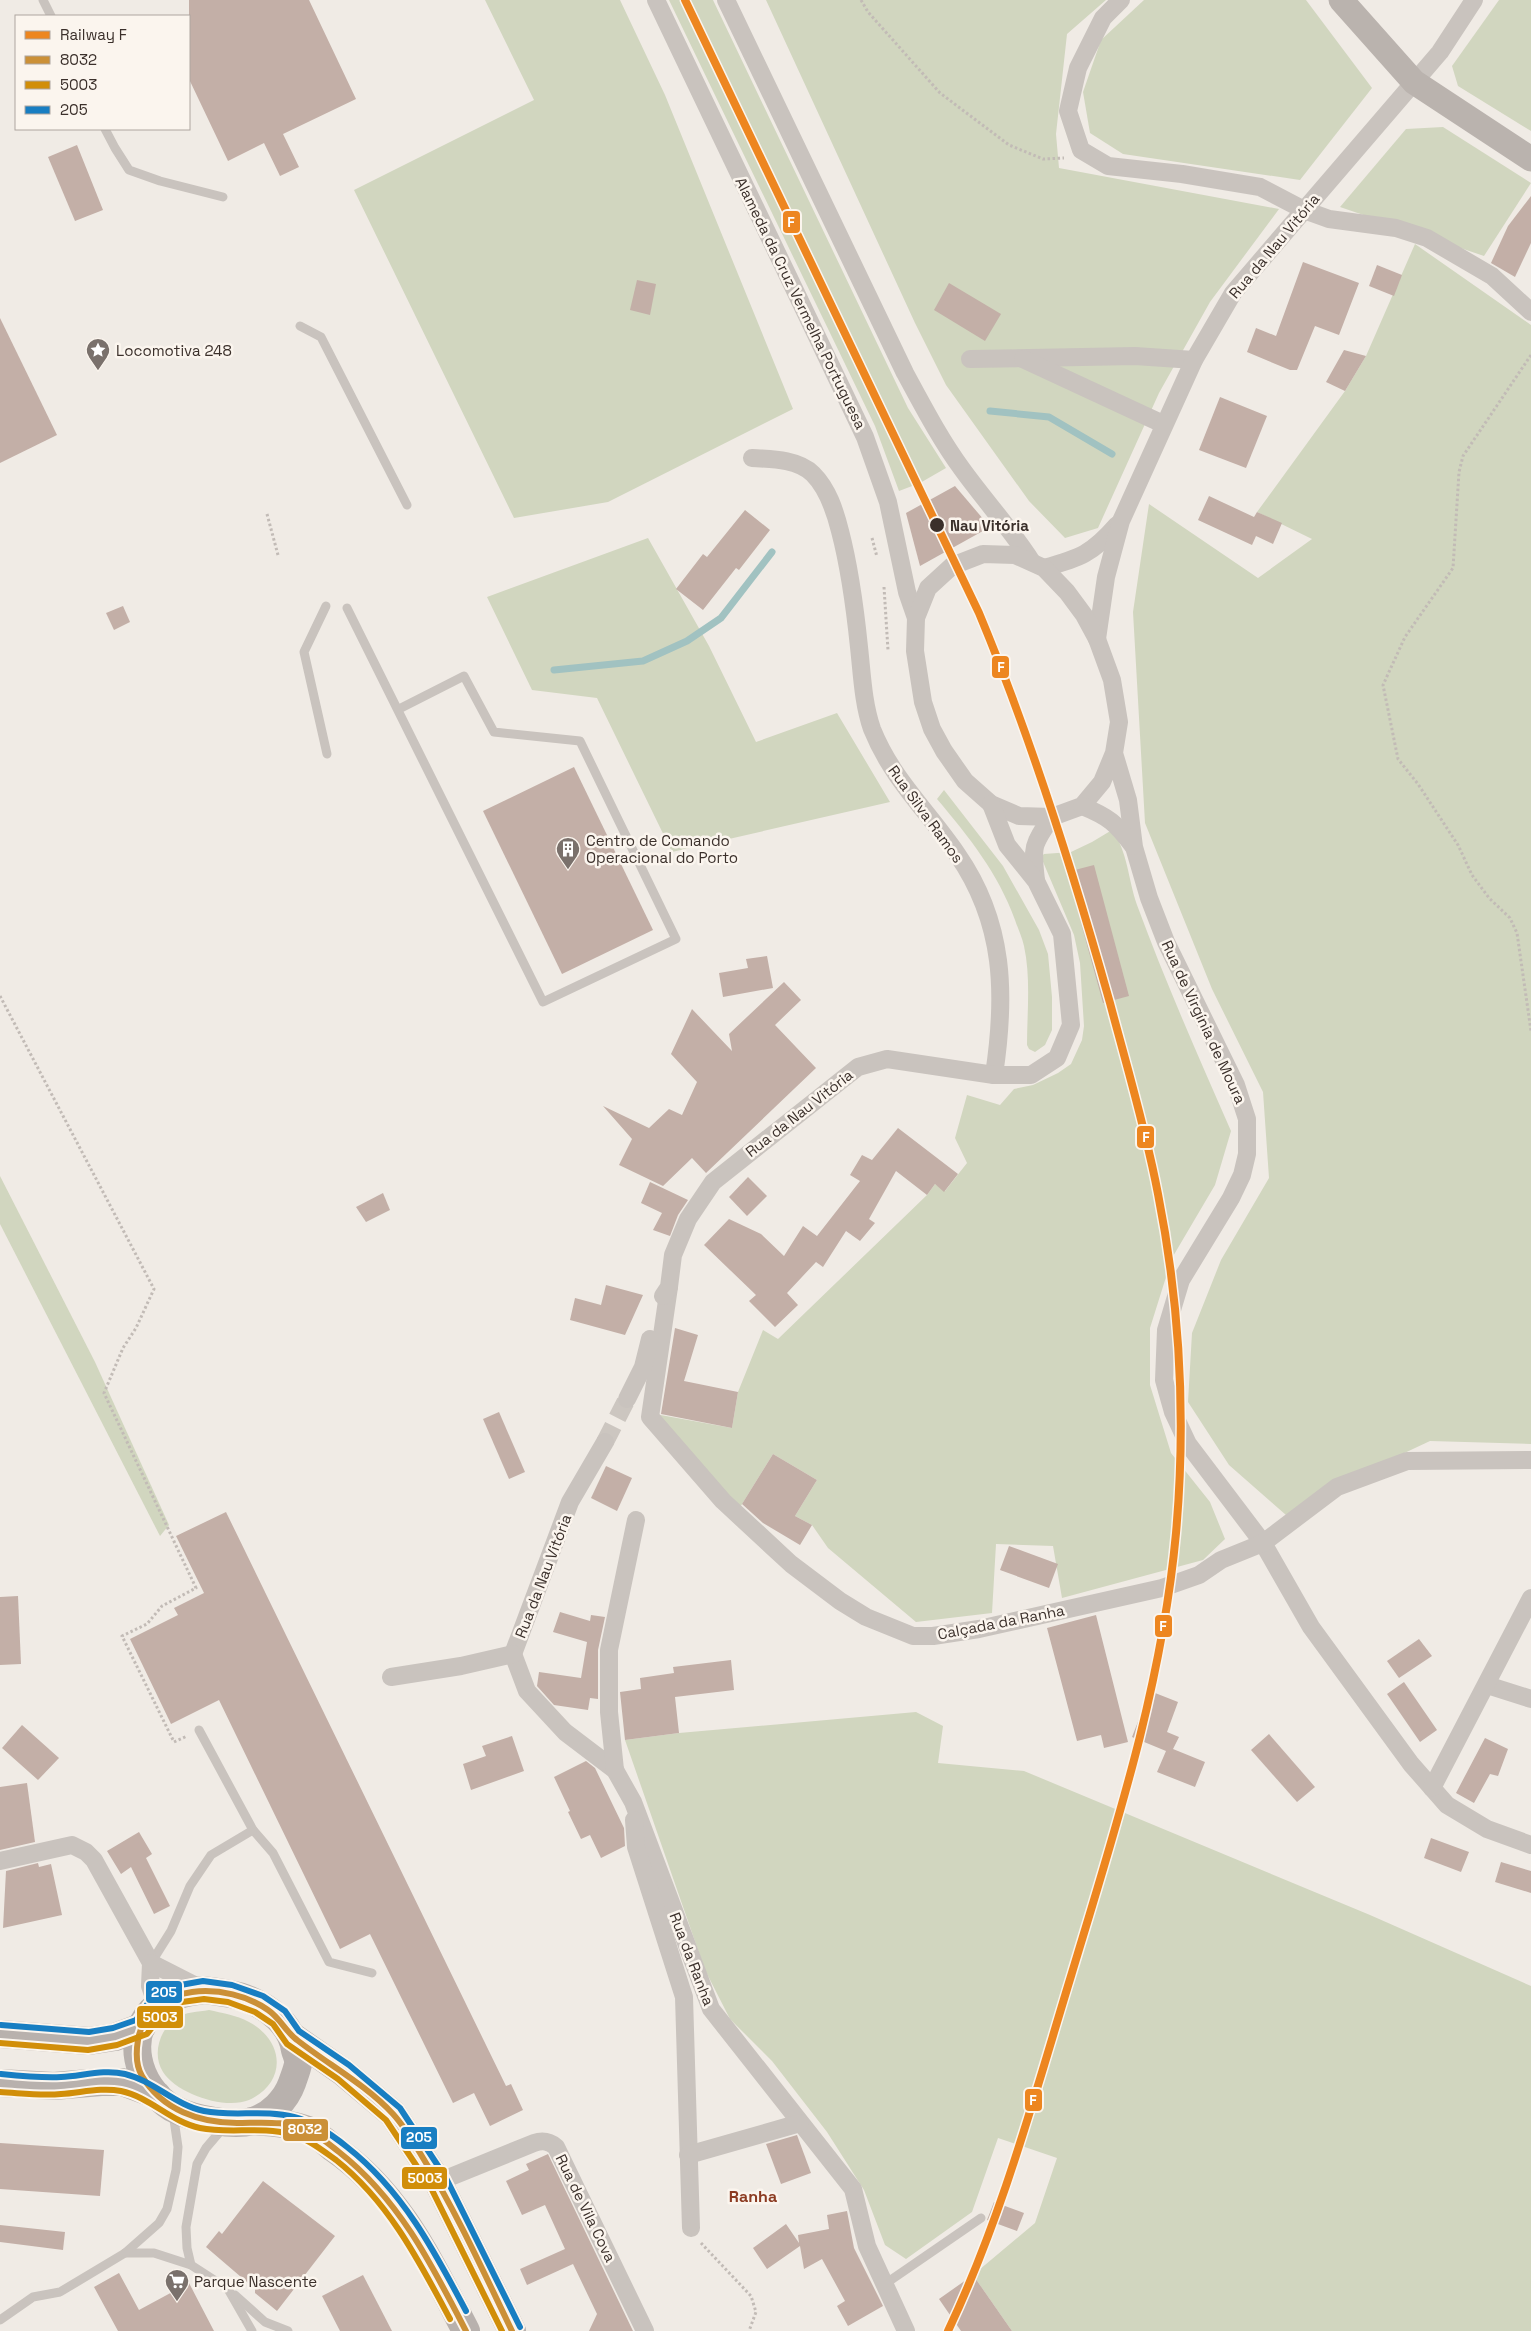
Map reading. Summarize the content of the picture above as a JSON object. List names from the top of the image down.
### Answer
{
  "streets": {
    "street": [
      "Rua da Nau Vitória",
      "Alameda da Cruz Vermelha Portuguesa",
      "Rua Silva Ramos",
      "Rua de Virgínia de Moura",
      "Calçada da Ranha",
      "Rua da Ranha",
      "Rua de Vila Cova"
    ]
  },
  "crossings": [
    ["Rua da Nau Vitória", "Rua Silva Ramos"],
    ["Rua da Nau Vitória", "Calçada da Ranha"],
    ["Rua da Nau Vitória", "Rua da Ranha"],
    ["Rua de Virgínia de Moura", "Calçada da Ranha"]
  ],
  "districts": ["Ranha"],
  "places": {
    "place": ["Locomotiva 248"],
    "other": ["Nau Vitória"],
    "building": ["Centro de Comando Operacional do Porto"],
    "supermarket": ["Parque Nascente"]
  },
  "lines": [
    "rail line F",
    "transit line 205",
    "transit line 8032",
    "transit line 5003"
  ],
  "legend": [
    "Railway F",
    "8032",
    "5003",
    "205"
  ]
}
